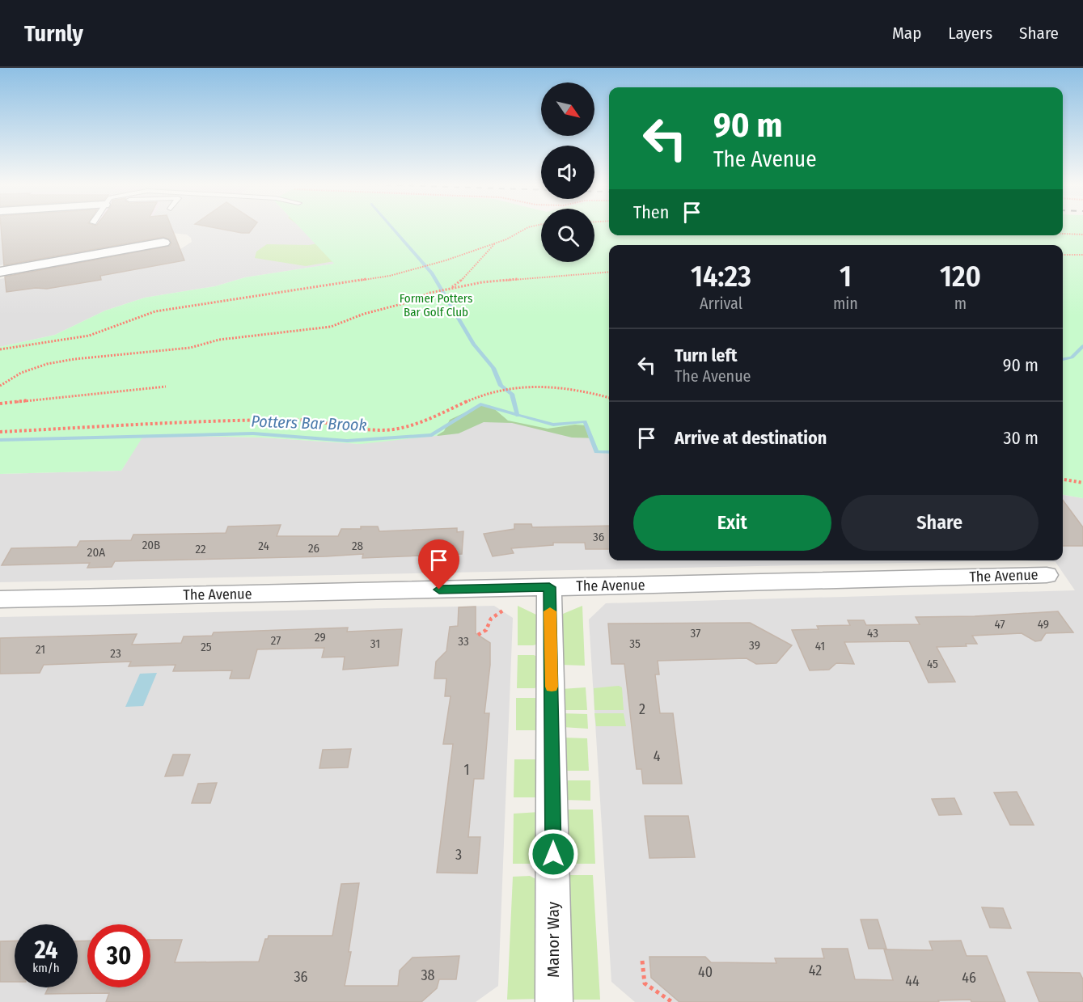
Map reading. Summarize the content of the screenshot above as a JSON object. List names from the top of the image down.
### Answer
{
  "streets": {
    "street": ["The Avenue", "Manor Way"]
  },
  "crossings": [
    ["The Avenue", "Manor Way"]
  ],
  "water": ["Potters Bar Brook"],
  "parks": ["Former Potters Bar Golf Club"],
  "house_numbers": [
    "36",
    "20B",
    "24",
    "28",
    "26",
    "22",
    "20A",
    "47",
    "49",
    "37",
    "43",
    "29",
    "27",
    "33",
    "31",
    "35",
    "39",
    "41",
    "25",
    "21",
    "23",
    "45",
    "2",
    "4",
    "1",
    "3",
    "42",
    "40",
    "38",
    "36",
    "46",
    "44"
  ],
  "north": "bottom right",
  "page": {
    "header": "Turnly",
    "nav": ["Map", "Layers", "Share"],
    "turn": ["90 m", "The Avenue"],
    "then": "Then",
    "eta": [
      "14:23",
      "Arrival",
      "1",
      "min",
      "120",
      "m"
    ],
    "list": [
      {
        "name": "Turn left",
        "note": "The Avenue",
        "value": "90 m"
      },
      {
        "name": "Arrive at destination",
        "value": "30 m"
      }
    ],
    "buttons": ["Exit", "Share"],
    "speed": "24 km/h",
    "limit": "30"
  }
}
